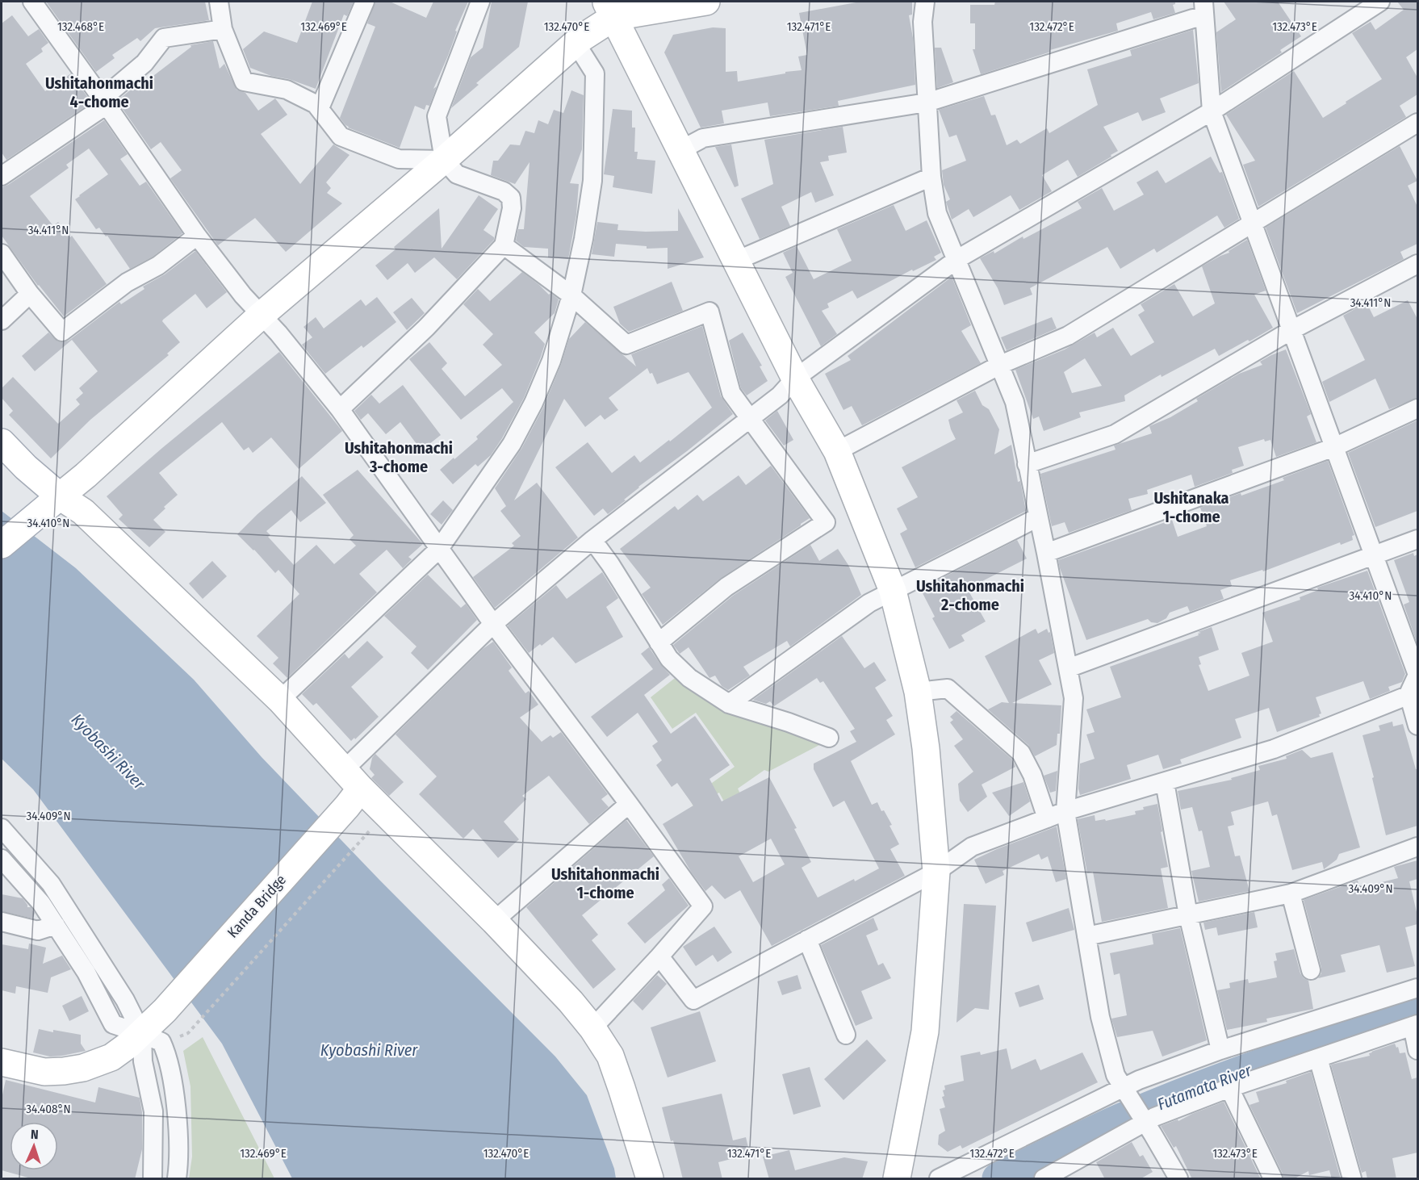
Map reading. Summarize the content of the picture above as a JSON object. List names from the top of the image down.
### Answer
{
  "streets": {
    "street": ["Kanda Bridge"]
  },
  "districts": [
    "Ushitahonmachi 4-chome",
    "Ushitahonmachi 3-chome",
    "Ushitanaka 1-chome",
    "Ushitahonmachi 2-chome",
    "Ushitahonmachi 1-chome"
  ],
  "water": ["Kyobashi River", "Futamata River"],
  "north": "top",
  "coordinates": [
    "132.468°E",
    "132.469°E",
    "132.470°E",
    "132.471°E",
    "132.472°E",
    "132.473°E",
    "34.411°N",
    "34.410°N",
    "34.409°N",
    "34.408°N"
  ]
}
